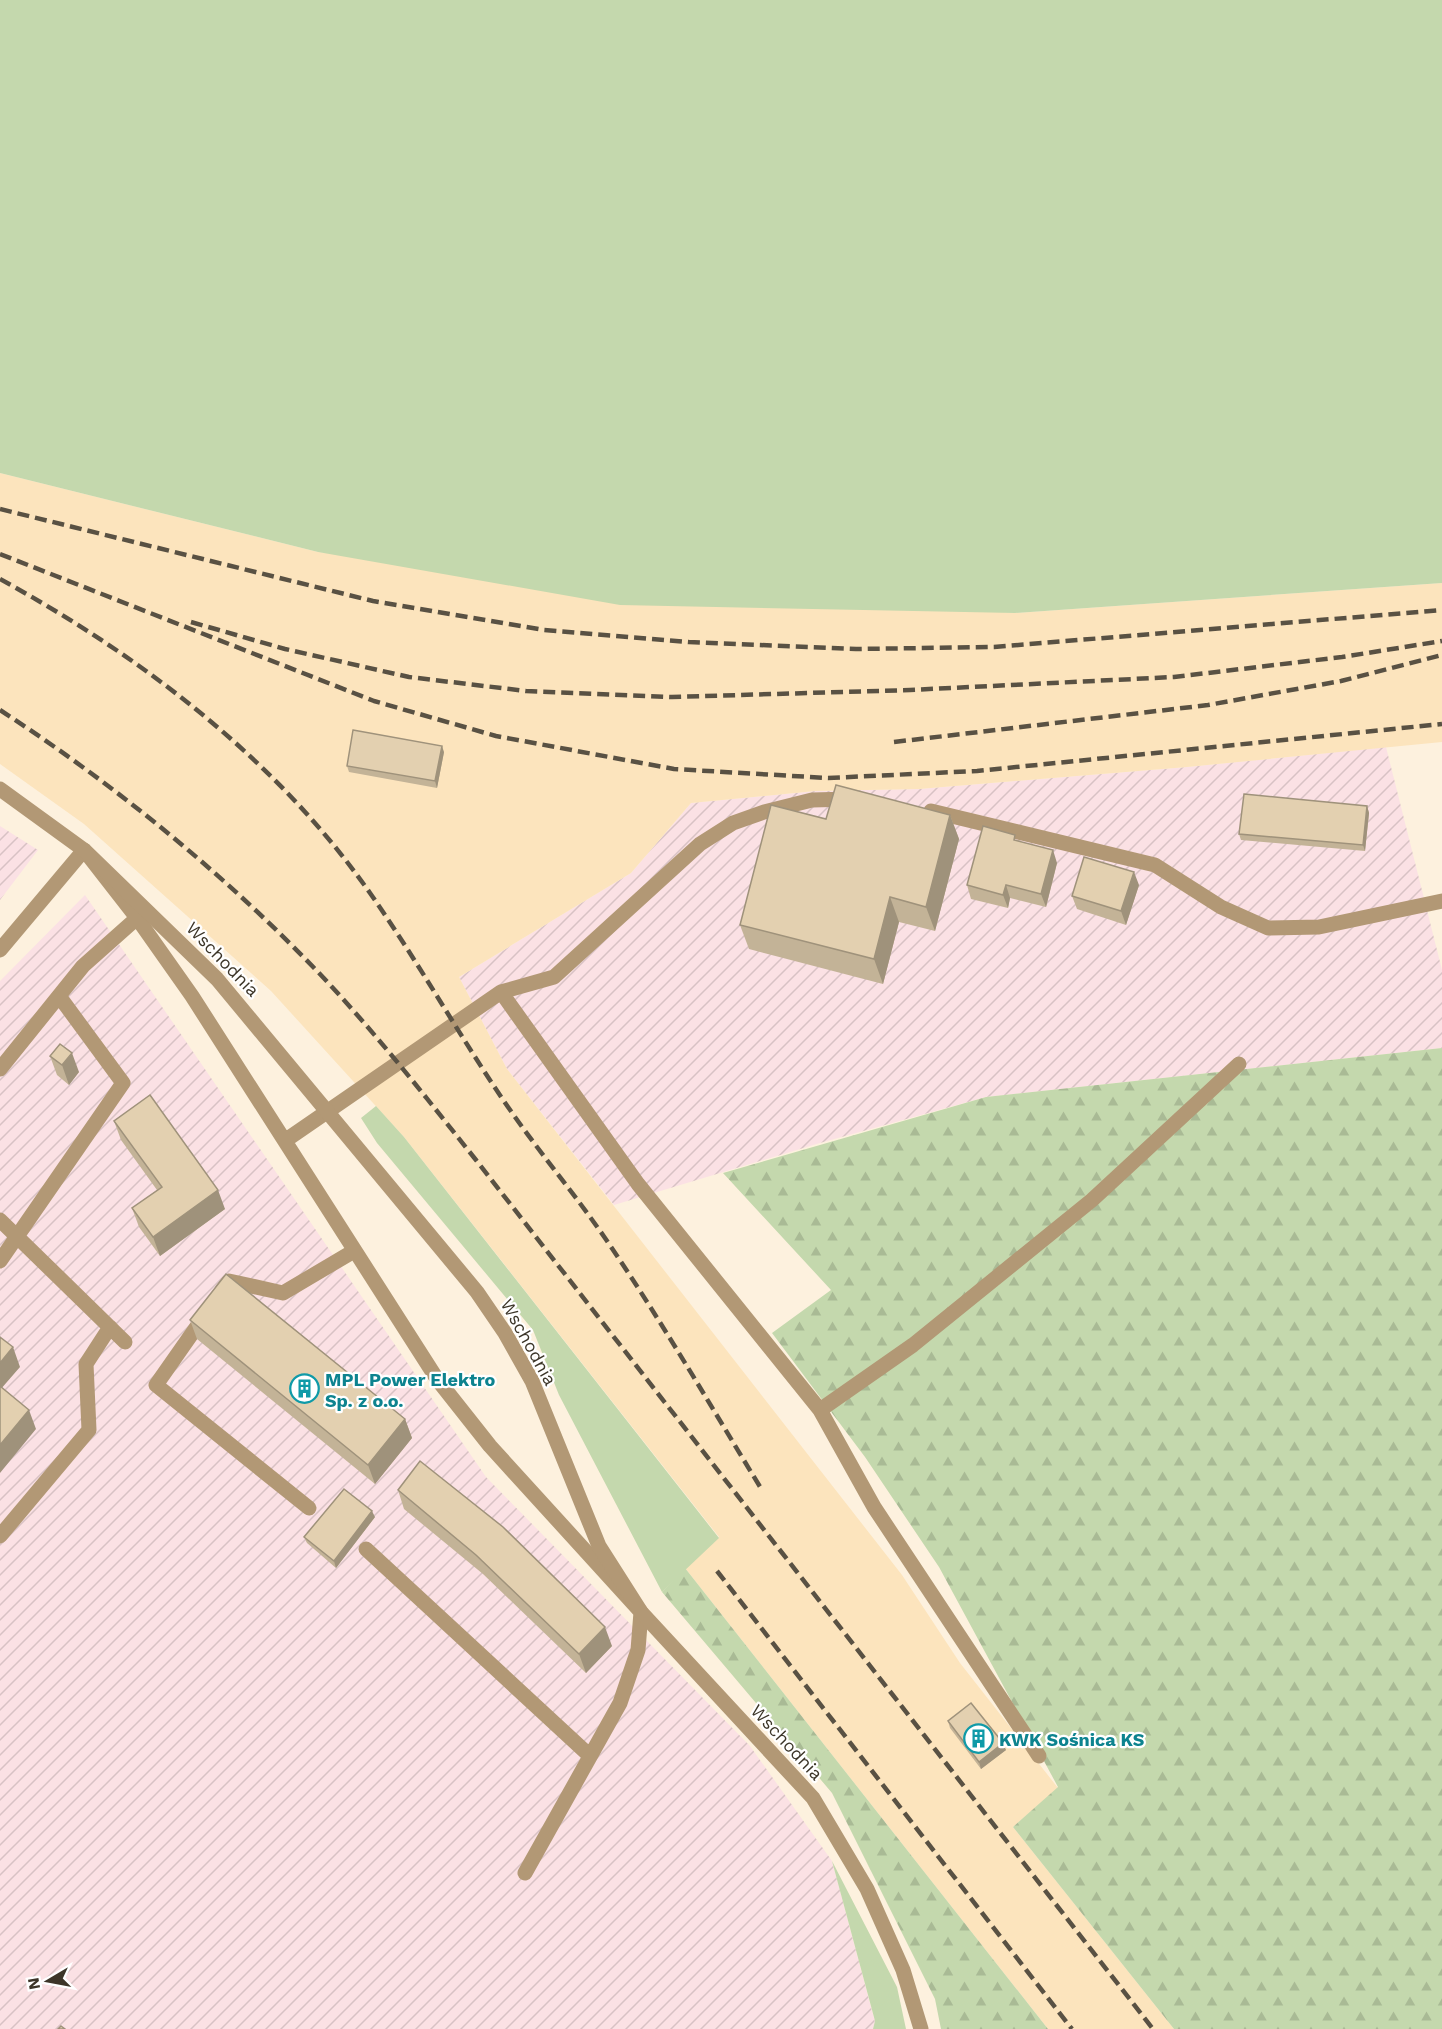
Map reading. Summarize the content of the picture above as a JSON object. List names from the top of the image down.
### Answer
{
  "streets": {
    "street": ["Wschodnia"]
  },
  "places": {
    "building": ["MPL Power Elektro Sp. z o.o.", "KWK Sośnica KS"]
  },
  "north": "left"
}
